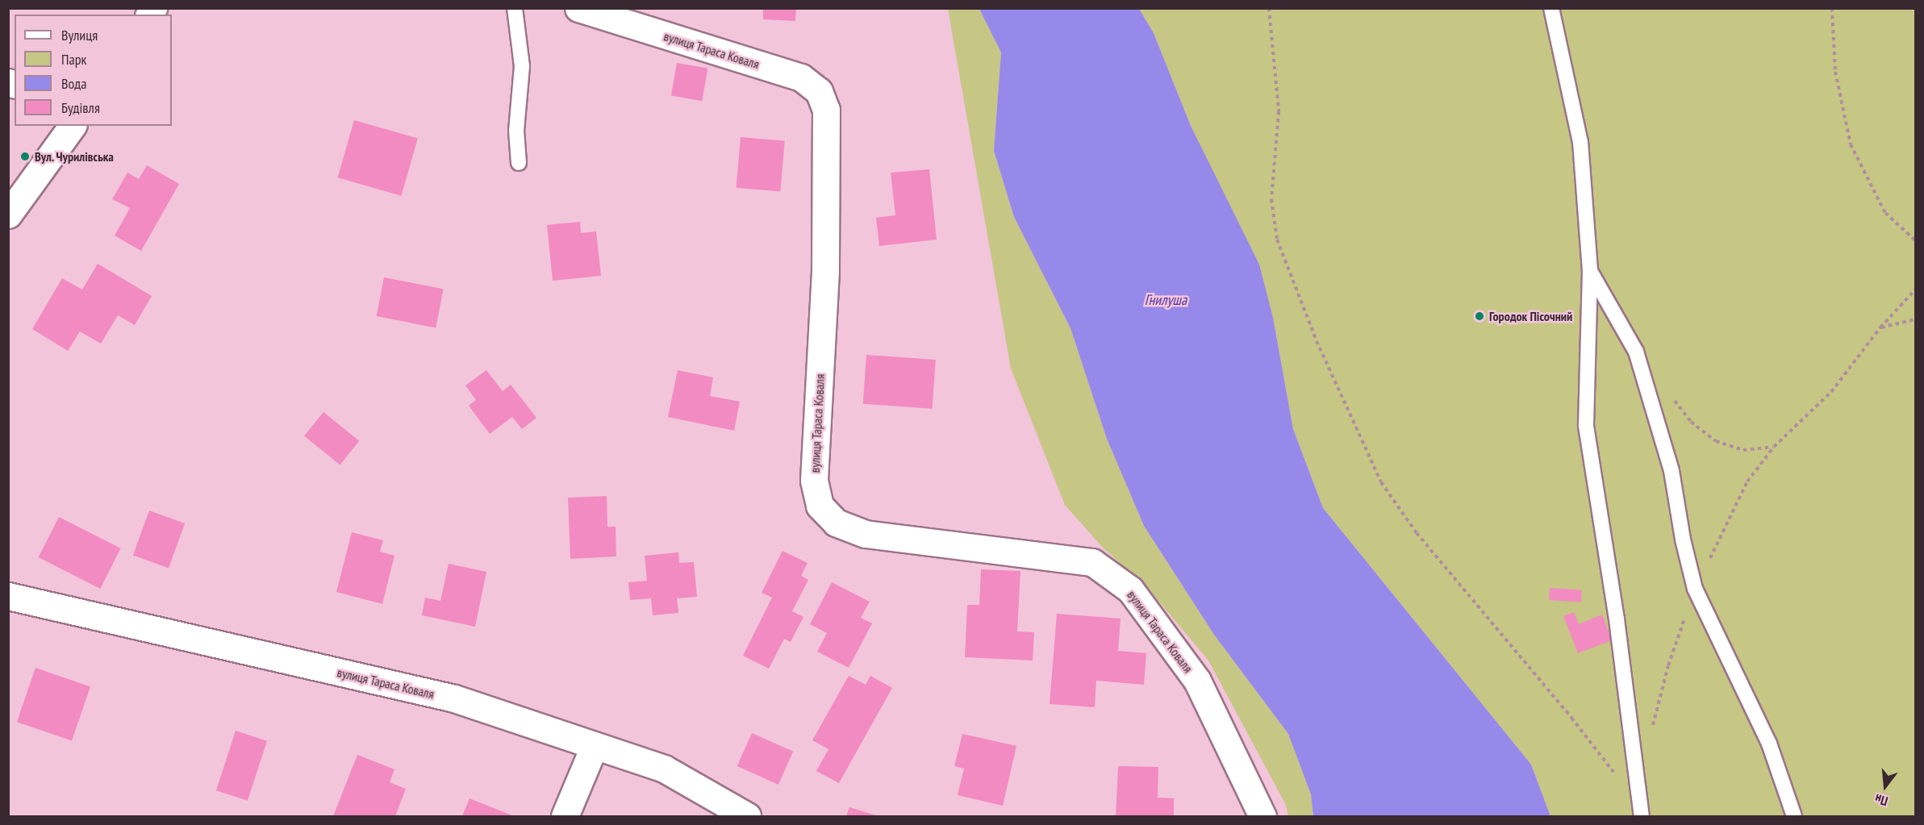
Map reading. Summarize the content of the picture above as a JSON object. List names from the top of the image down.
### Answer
{
  "streets": {
    "street": ["вулиця Тараса Коваля"]
  },
  "water": ["Гнилуша"],
  "places": ["Вул. Чурилівська", "Городок Пісочний"],
  "legend": [
    "Вулиця",
    "Парк",
    "Вода",
    "Будівля"
  ],
  "north": "bottom"
}
